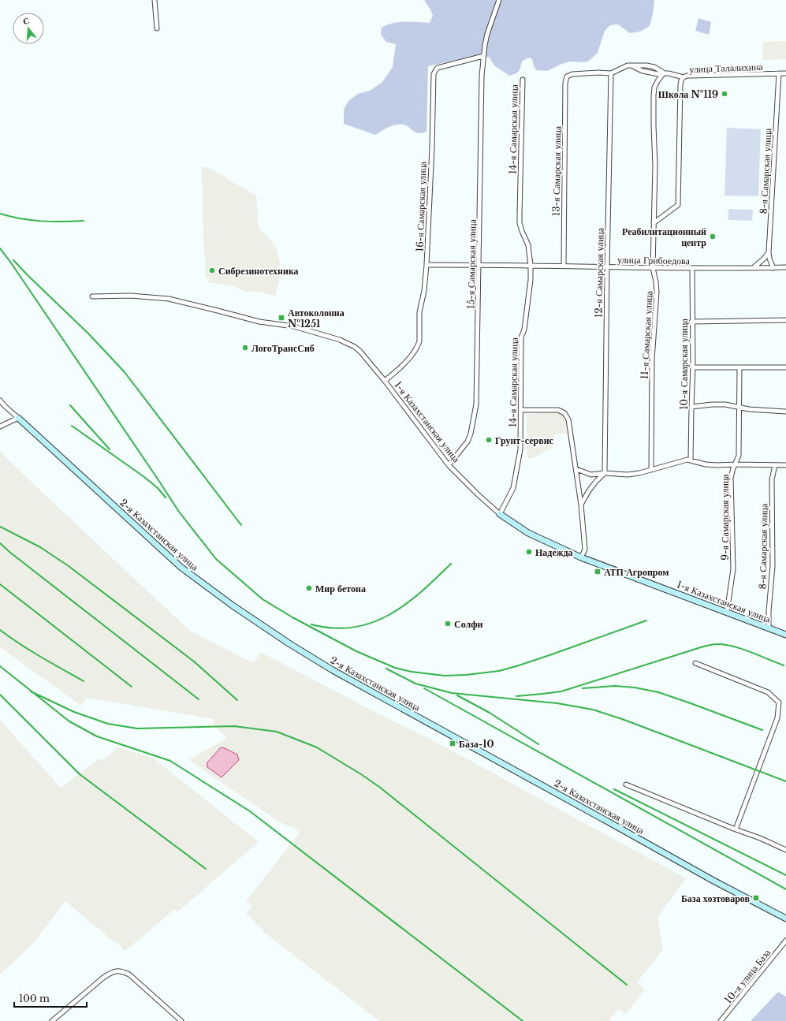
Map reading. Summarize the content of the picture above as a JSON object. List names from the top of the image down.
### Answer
{
  "streets": {
    "street": [
      "улица Талалихина",
      "14-я Самарская улица",
      "13-я Самарская улица",
      "8-я Самарская улица",
      "16-я Самарская улица",
      "улица Грибоедова",
      "15-я Самарская улица",
      "12-я Самарская улица",
      "11-я Самарская улица",
      "10-я Самарская улица",
      "1-я Казахстанская улица",
      "9-я Самарская улица",
      "2-я Казахстанская улица",
      "10-я улица База"
    ]
  },
  "crossings": [
    ["улица Талалихина", "13-я Самарская улица"],
    ["улица Талалихина", "8-я Самарская улица"],
    ["улица Талалихина", "12-я Самарская улица"],
    ["улица Талалихина", "11-я Самарская улица"],
    ["14-я Самарская улица", "улица Грибоедова"],
    ["14-я Самарская улица", "1-я Казахстанская улица"],
    ["13-я Самарская улица", "улица Грибоедова"],
    ["8-я Самарская улица", "улица Грибоедова"],
    ["8-я Самарская улица", "1-я Казахстанская улица"],
    ["16-я Самарская улица", "улица Грибоедова"],
    ["16-я Самарская улица", "15-я Самарская улица"],
    ["16-я Самарская улица", "1-я Казахстанская улица"],
    ["улица Грибоедова", "15-я Самарская улица"],
    ["улица Грибоедова", "12-я Самарская улица"],
    ["улица Грибоедова", "11-я Самарская улица"],
    ["улица Грибоедова", "10-я Самарская улица"],
    ["15-я Самарская улица", "1-я Казахстанская улица"],
    ["1-я Казахстанская улица", "9-я Самарская улица"]
  ],
  "places": {
    "other": [
      "Школа №119",
      "Реабилитационный центр",
      "Сибрезинотехника",
      "ЛогоТрансСиб",
      "Грунт-сервис",
      "Надежда",
      "Мир бетона",
      "Солфи"
    ],
    "transit": [
      "Автоколонна №1251",
      "АТП Агропром",
      "База-10",
      "База хозтоваров"
    ]
  },
  "scale_bar": "100 m",
  "north": "top"
}
